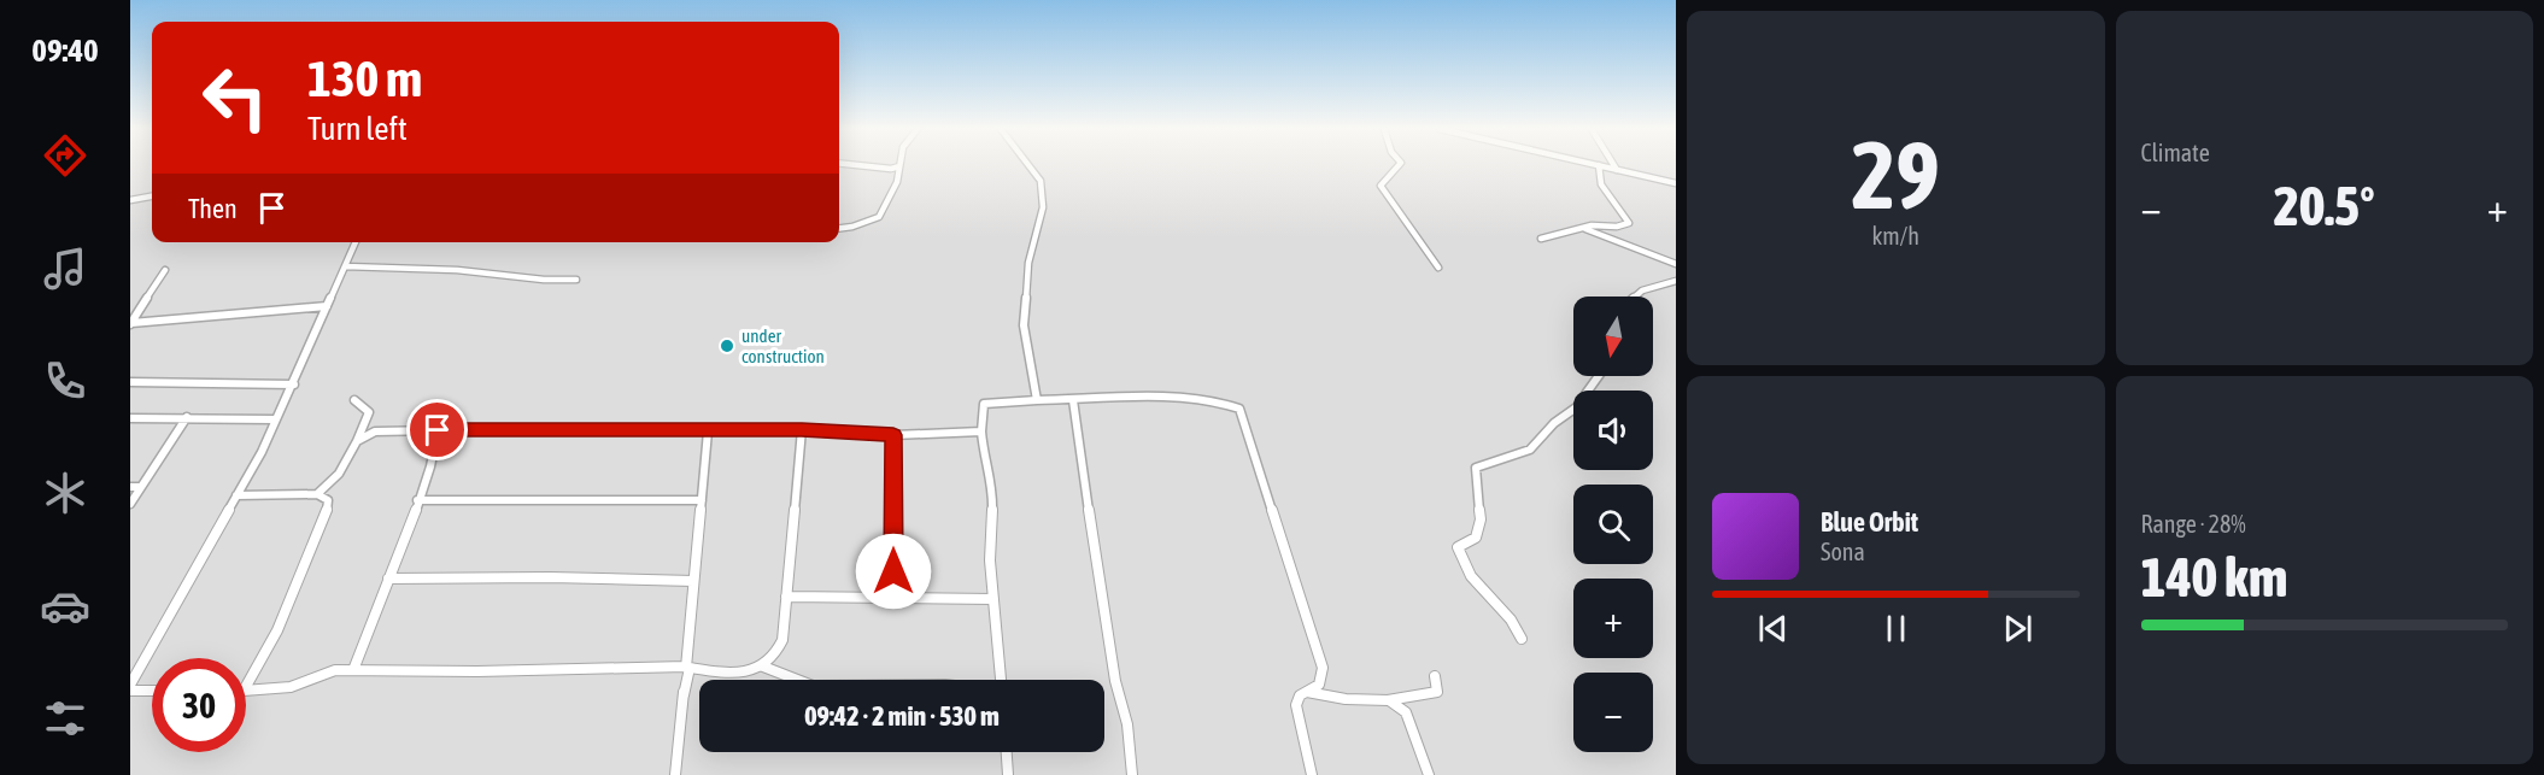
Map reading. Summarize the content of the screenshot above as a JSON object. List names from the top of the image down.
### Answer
{
  "places": ["under construction"],
  "north": "bottom",
  "page": {
    "tabs": "09:40",
    "tile": [
      ["29", "km/h"],
      "Climate",
      ["Range · 28%", "140 km"]
    ],
    "turn": ["130 m", "Turn left"],
    "then": "Then",
    "heat": ["−", "20.5°", "+"],
    "map_buttons": ["+", "−"],
    "song": ["Blue Orbit", "Sona"],
    "limit": "30",
    "trip": "09:42 · 2 min · 530 m"
  }
}
